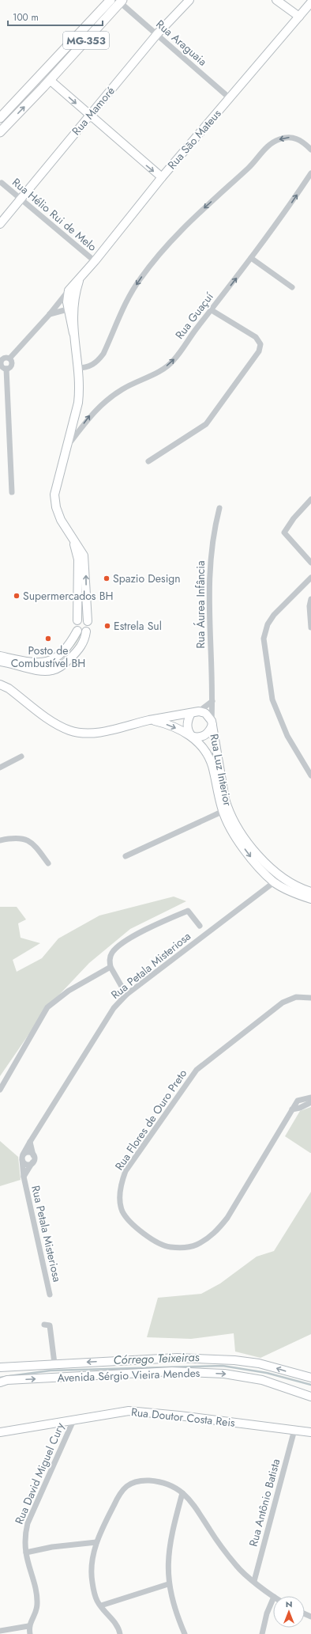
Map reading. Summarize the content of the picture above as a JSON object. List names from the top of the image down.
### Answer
{
  "streets": {
    "main road": [
      "MG-353",
      "Rua Mamoré",
      "Rua São Mateus",
      "Rua Luz Interior",
      "Avenida Sérgio Vieira Mendes",
      "Rua Doutor Costa Reis"
    ],
    "street": [
      "Rua Araguaia",
      "Rua Hélio Rui de Melo",
      "Rua Guaçuí",
      "Rua Áurea Infância",
      "Rua Petala Misteriosa",
      "Rua Flores de Ouro Preto",
      "Rua David Miguel Cury",
      "Rua Antônio Batista"
    ]
  },
  "crossings": [
    ["MG-353", "Rua Araguaia"],
    ["Rua Araguaia", "Rua Mamoré"],
    ["Rua Araguaia", "Rua São Mateus"],
    ["Rua Mamoré", "Rua Hélio Rui de Melo"],
    ["Rua São Mateus", "Rua Hélio Rui de Melo"],
    ["Rua Áurea Infância", "Rua Luz Interior"],
    ["Rua Luz Interior", "Rua Petala Misteriosa"],
    ["Rua Doutor Costa Reis", "Rua David Miguel Cury"],
    ["Rua Doutor Costa Reis", "Rua Antônio Batista"]
  ],
  "one_way": ["Rua Guaçuí"],
  "water": ["Córrego Teixeiras"],
  "places": [
    "Spazio Design",
    "Supermercados BH",
    "Estrela Sul",
    "Posto de Combustível BH"
  ],
  "scale_bar": "100 m",
  "north": "top"
}
